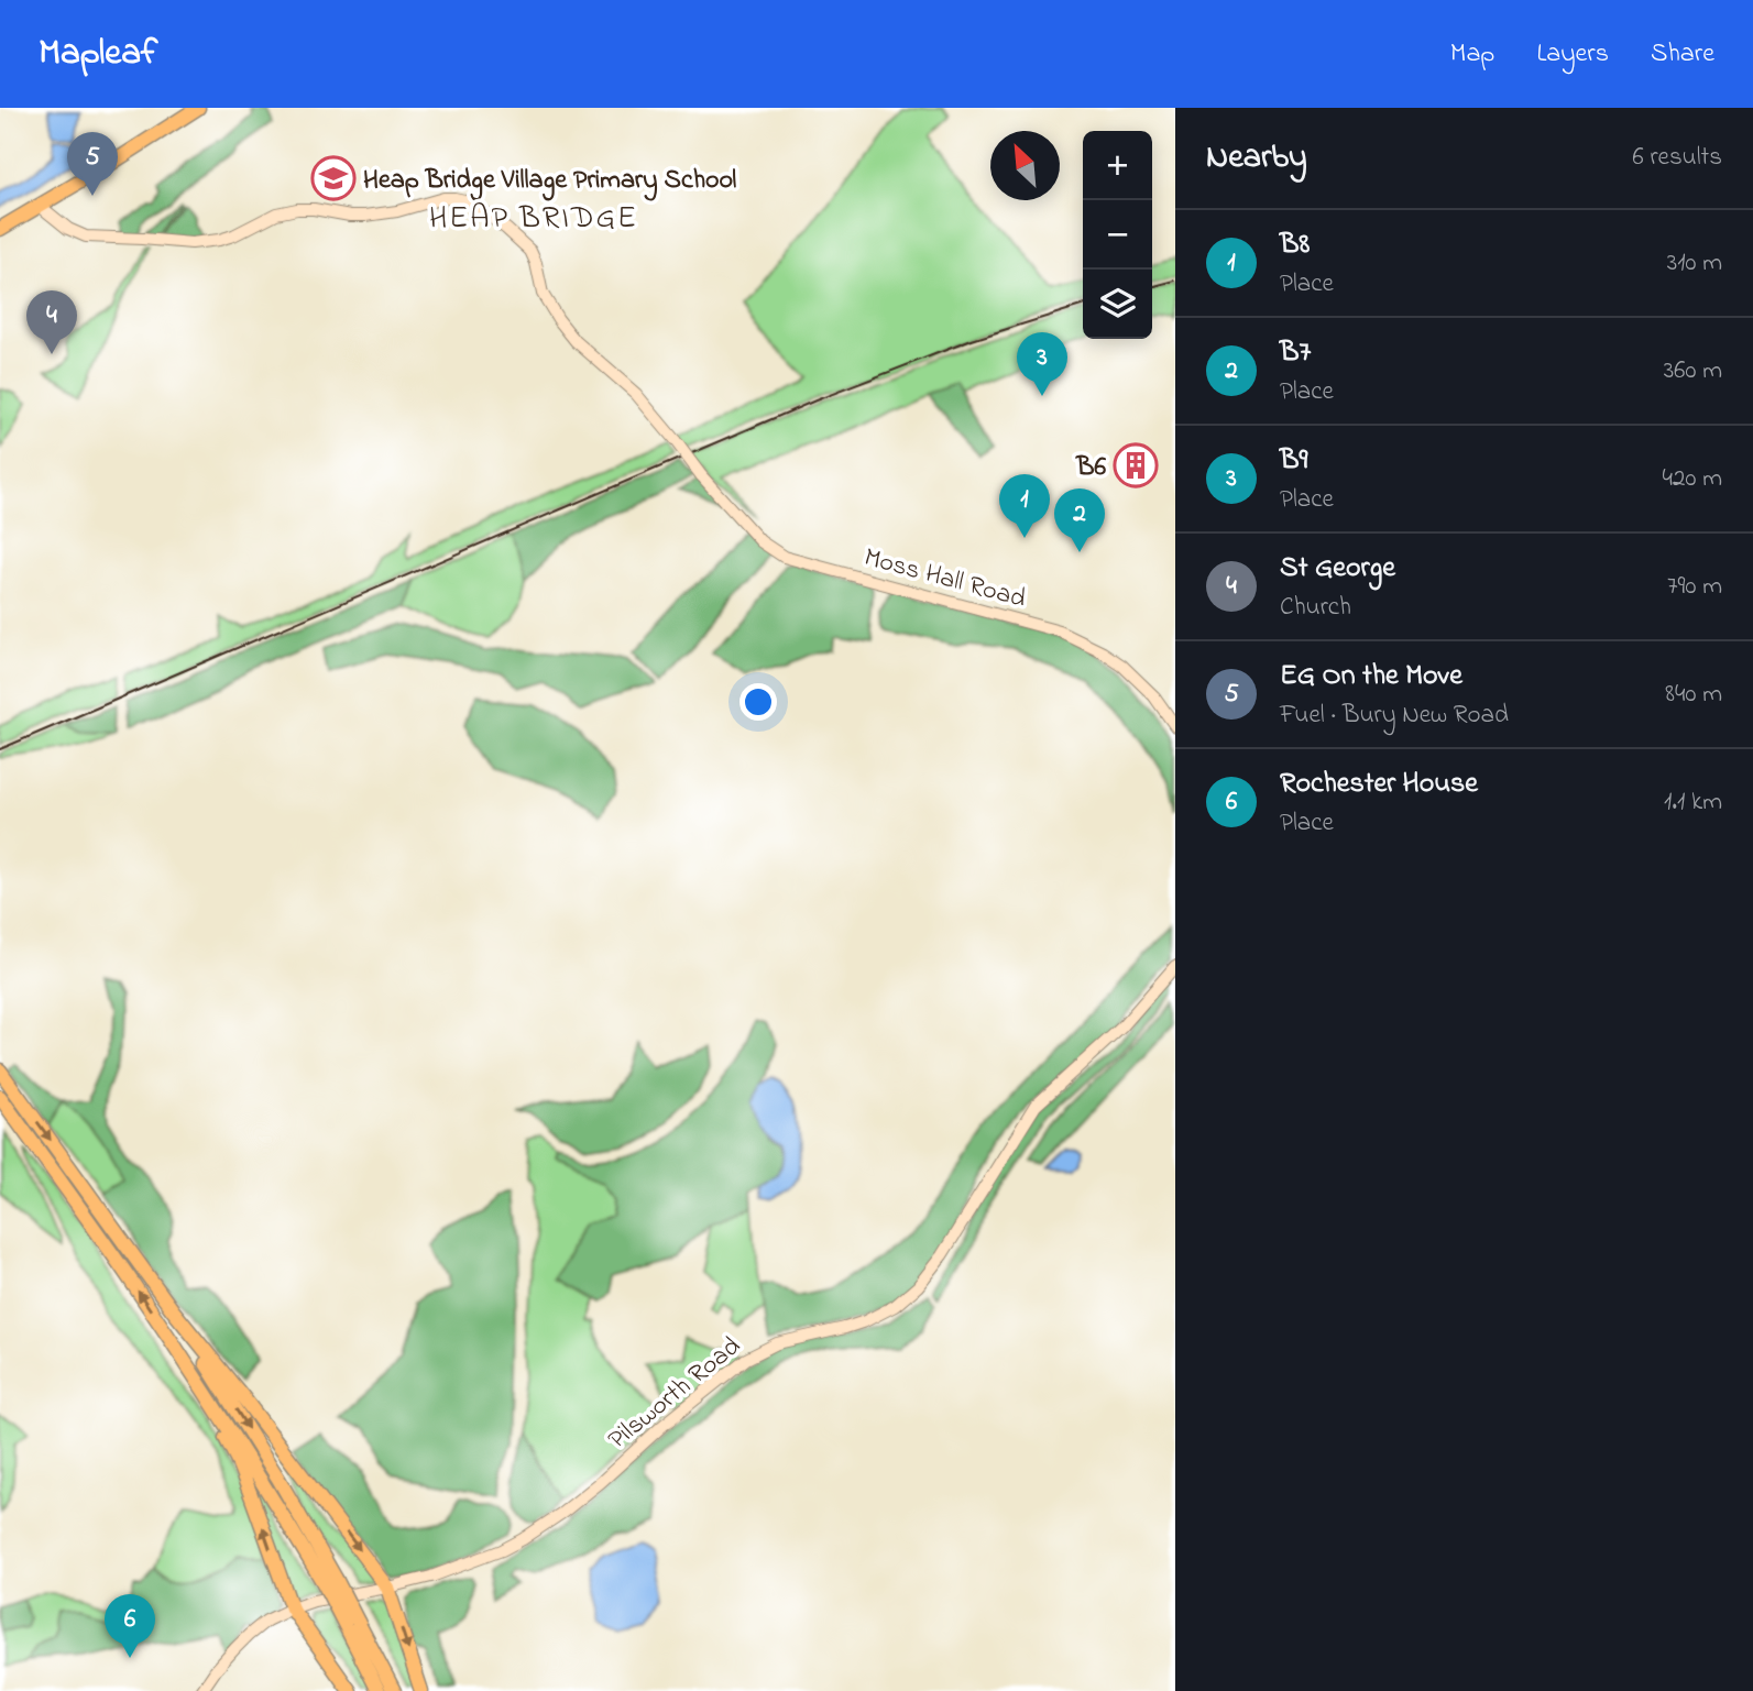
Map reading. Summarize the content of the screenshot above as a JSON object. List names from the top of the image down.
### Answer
{
  "streets": {
    "street": ["Moss Hall Road", "Pilsworth Road"]
  },
  "districts": ["HEAP BRIDGE"],
  "places": {
    "school or university": ["Heap Bridge Village Primary School"],
    "building": ["B6"]
  },
  "north": "top left",
  "page": {
    "header": "Mapleaf",
    "nav": ["Map", "Layers", "Share"],
    "heading": ["Nearby", "6 results"],
    "map_buttons": ["+", "−"],
    "pins": [
      "5",
      "4",
      "3",
      "1",
      "2",
      "6"
    ],
    "list": [
      {
        "mark": "1",
        "name": "B8",
        "note": "Place",
        "value": "310 m"
      },
      {
        "mark": "2",
        "name": "B7",
        "note": "Place",
        "value": "360 m"
      },
      {
        "mark": "3",
        "name": "B9",
        "note": "Place",
        "value": "420 m"
      },
      {
        "mark": "4",
        "name": "St George",
        "note": "Church",
        "value": "790 m"
      },
      {
        "mark": "5",
        "name": "EG On the Move",
        "note": "Fuel · Bury New Road",
        "value": "840 m"
      },
      {
        "mark": "6",
        "name": "Rochester House",
        "note": "Place",
        "value": "1.1 km"
      }
    ]
  }
}
